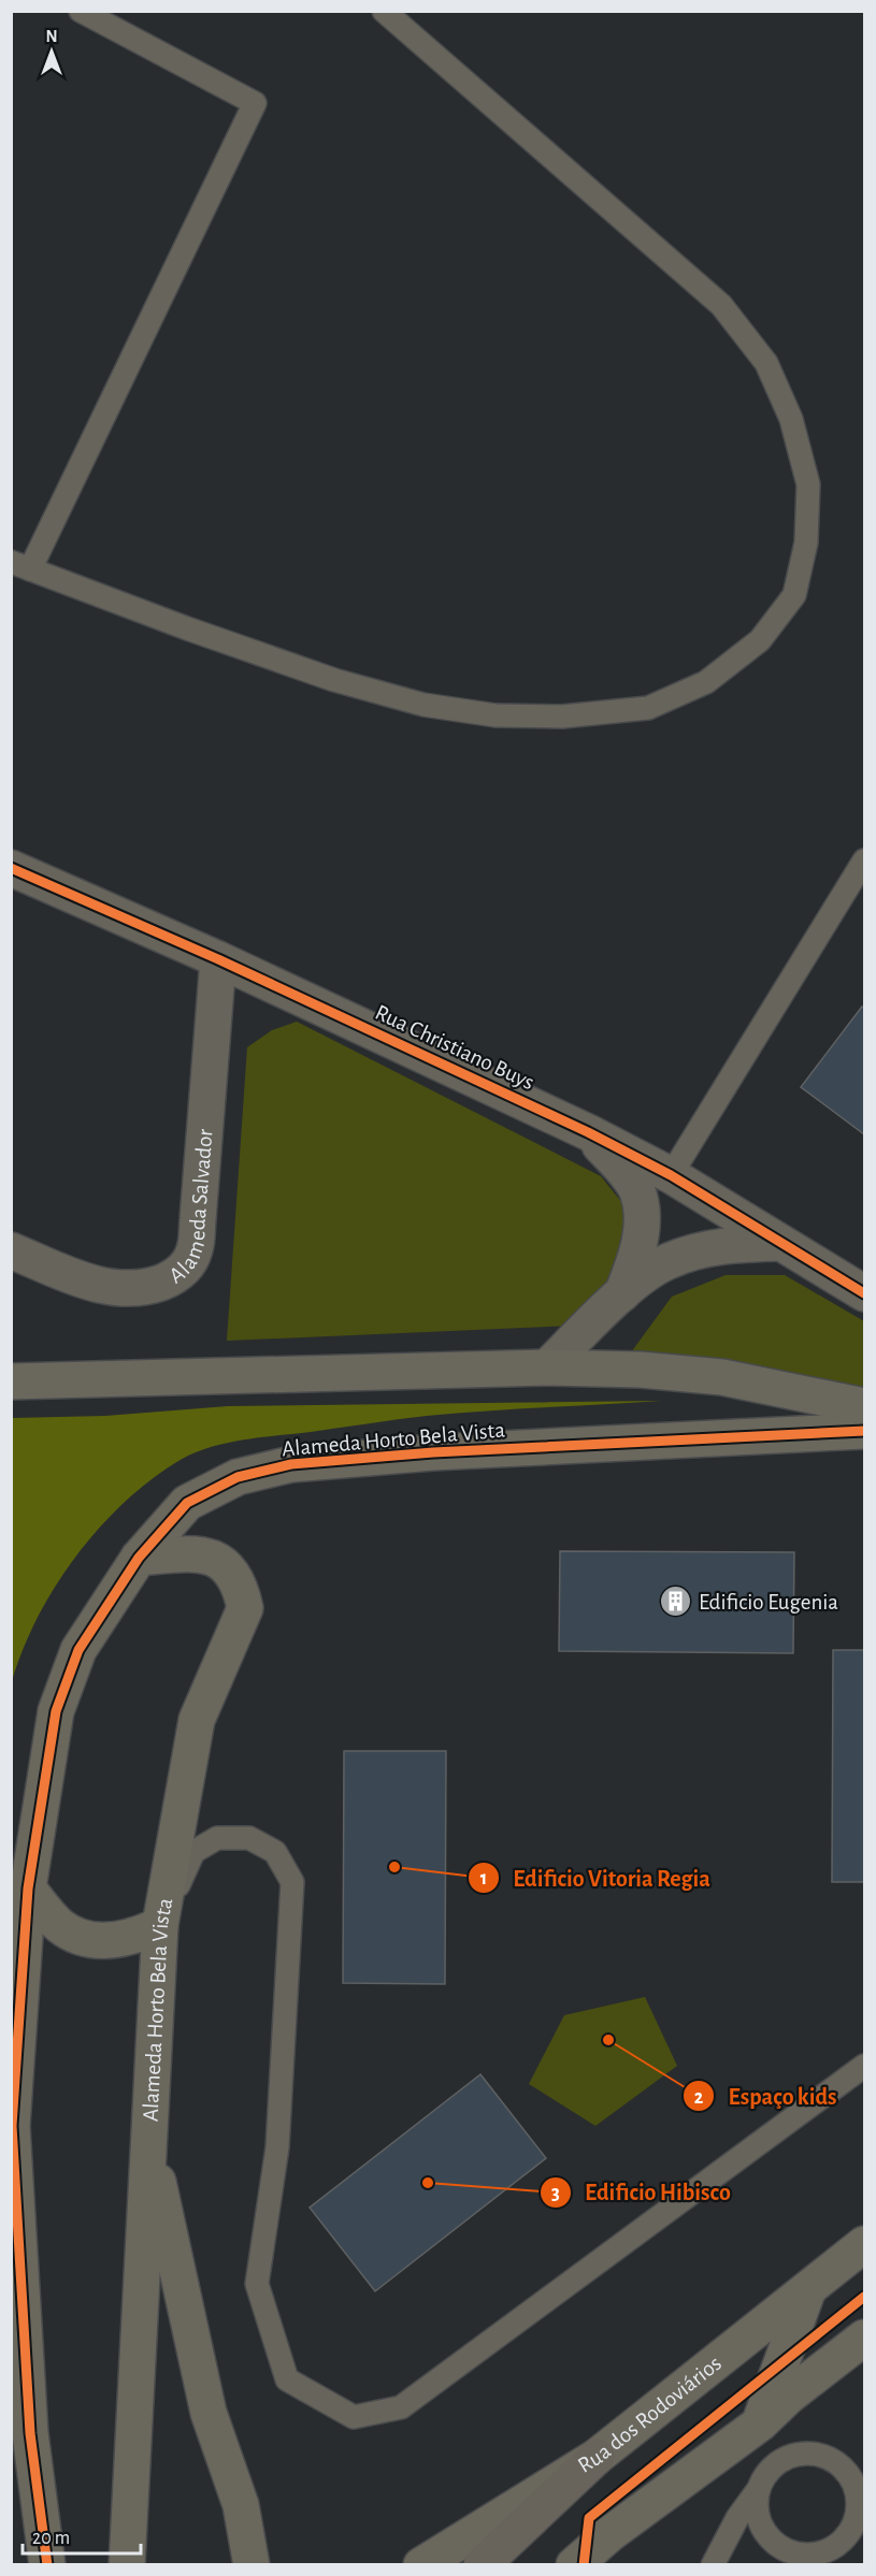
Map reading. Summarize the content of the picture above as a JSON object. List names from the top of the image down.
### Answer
{
  "streets": {
    "street": [
      "Rua Christiano Buys",
      "Alameda Salvador",
      "Alameda Horto Bela Vista",
      "Rua dos Rodoviários"
    ]
  },
  "crossings": [
    ["Rua Christiano Buys", "Alameda Salvador"]
  ],
  "places": {
    "building": ["Edificio Eugenia"],
    "other": ["Edificio Vitoria Regia", "Espaço kids", "Edificio Hibisco"]
  },
  "scale_bar": "20 m",
  "north": "top"
}
